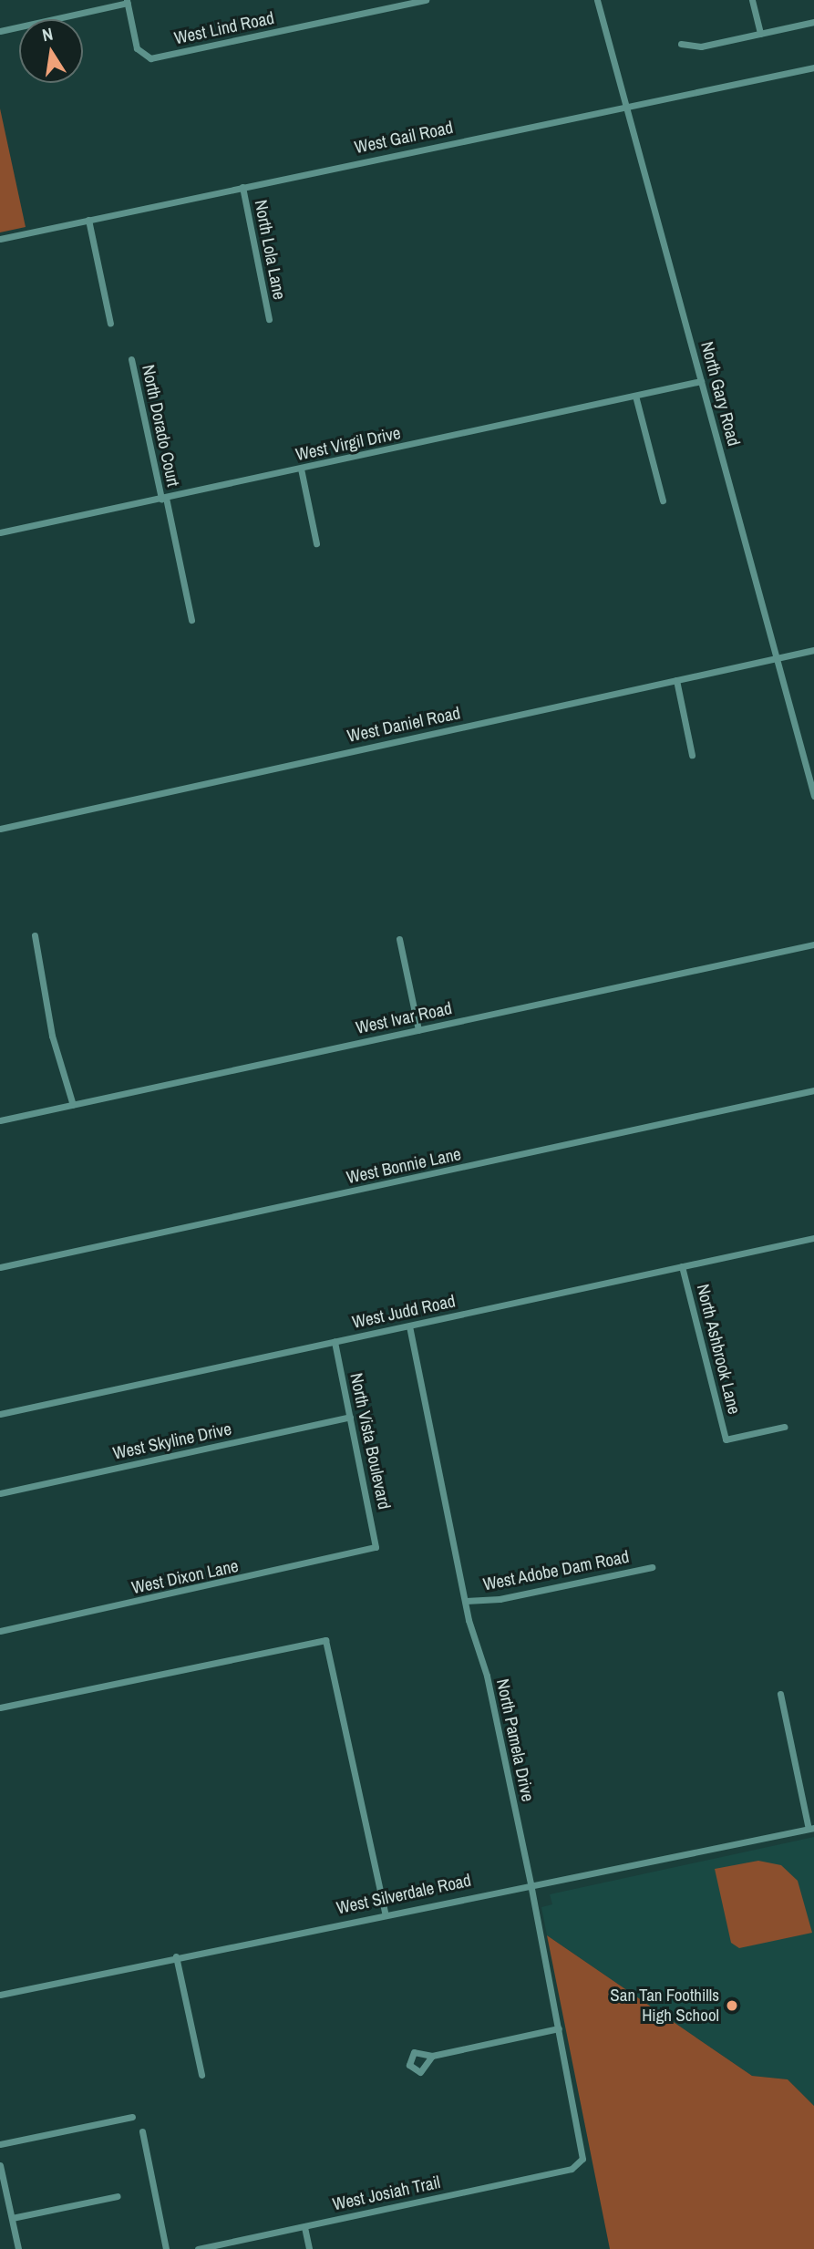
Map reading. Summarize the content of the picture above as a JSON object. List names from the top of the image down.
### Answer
{
  "streets": {
    "street": [
      "West Lind Road",
      "West Gail Road",
      "North Lola Lane",
      "North Gary Road",
      "North Dorado Court",
      "West Virgil Drive",
      "West Daniel Road",
      "West Ivar Road",
      "West Bonnie Lane",
      "West Judd Road",
      "North Ashbrook Lane",
      "West Skyline Drive",
      "North Vista Boulevard",
      "West Adobe Dam Road",
      "West Dixon Lane",
      "North Pamela Drive",
      "West Silverdale Road",
      "West Josiah Trail"
    ]
  },
  "crossings": [
    ["West Gail Road", "North Lola Lane"],
    ["West Gail Road", "North Gary Road"],
    ["North Gary Road", "West Virgil Drive"],
    ["North Gary Road", "West Daniel Road"],
    ["North Dorado Court", "West Virgil Drive"],
    ["West Judd Road", "North Ashbrook Lane"],
    ["West Judd Road", "North Vista Boulevard"],
    ["West Judd Road", "North Pamela Drive"],
    ["West Skyline Drive", "North Vista Boulevard"],
    ["North Vista Boulevard", "West Dixon Lane"],
    ["West Adobe Dam Road", "North Pamela Drive"],
    ["North Pamela Drive", "West Silverdale Road"],
    ["North Pamela Drive", "West Josiah Trail"]
  ],
  "places": ["San Tan Foothills High School"],
  "north": "top"
}
